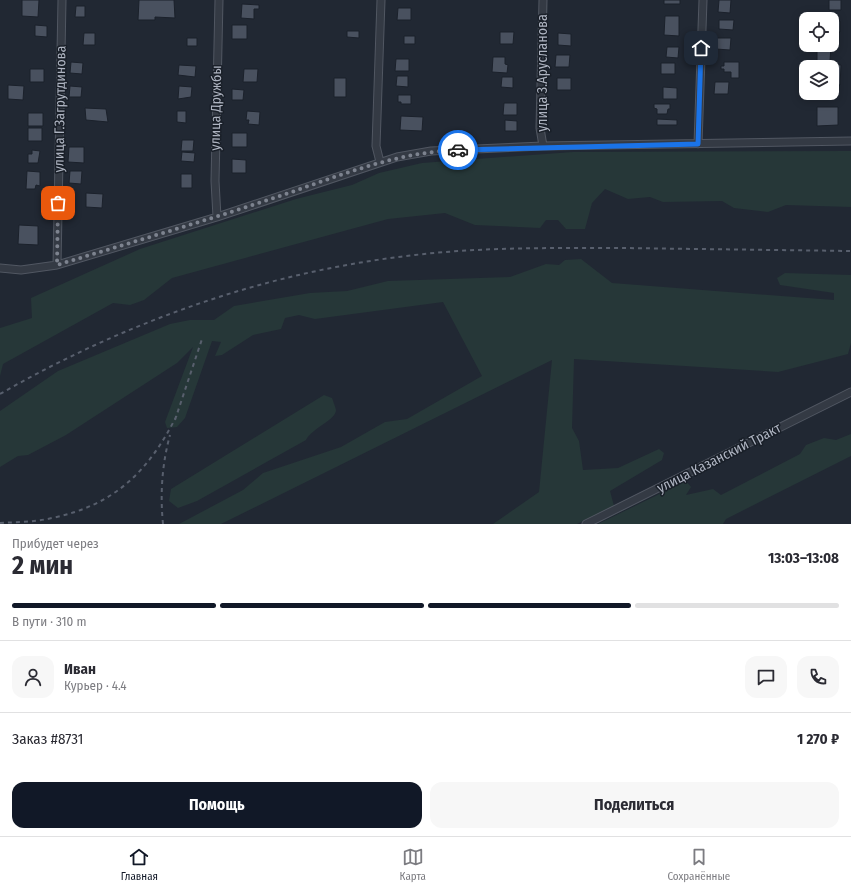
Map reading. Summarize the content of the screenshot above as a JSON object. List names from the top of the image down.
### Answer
{
  "streets": {
    "street": [
      "улица З.Арусланова",
      "улица Дружбы",
      "улица Г.Загрутдинова",
      "улица Казанский Тракт"
    ]
  },
  "page": {
    "heading": ["2 мин", "Прибудет через", "13:03–13:08"],
    "panel": [
      "Иван",
      "Курьер · 4.4",
      "Заказ #8731",
      "1 270 ₽"
    ],
    "bar": "В пути · 310 m",
    "buttons": ["Помощь", "Поделиться"],
    "tabs": ["Главная", "Карта", "Сохранённые"]
  }
}
